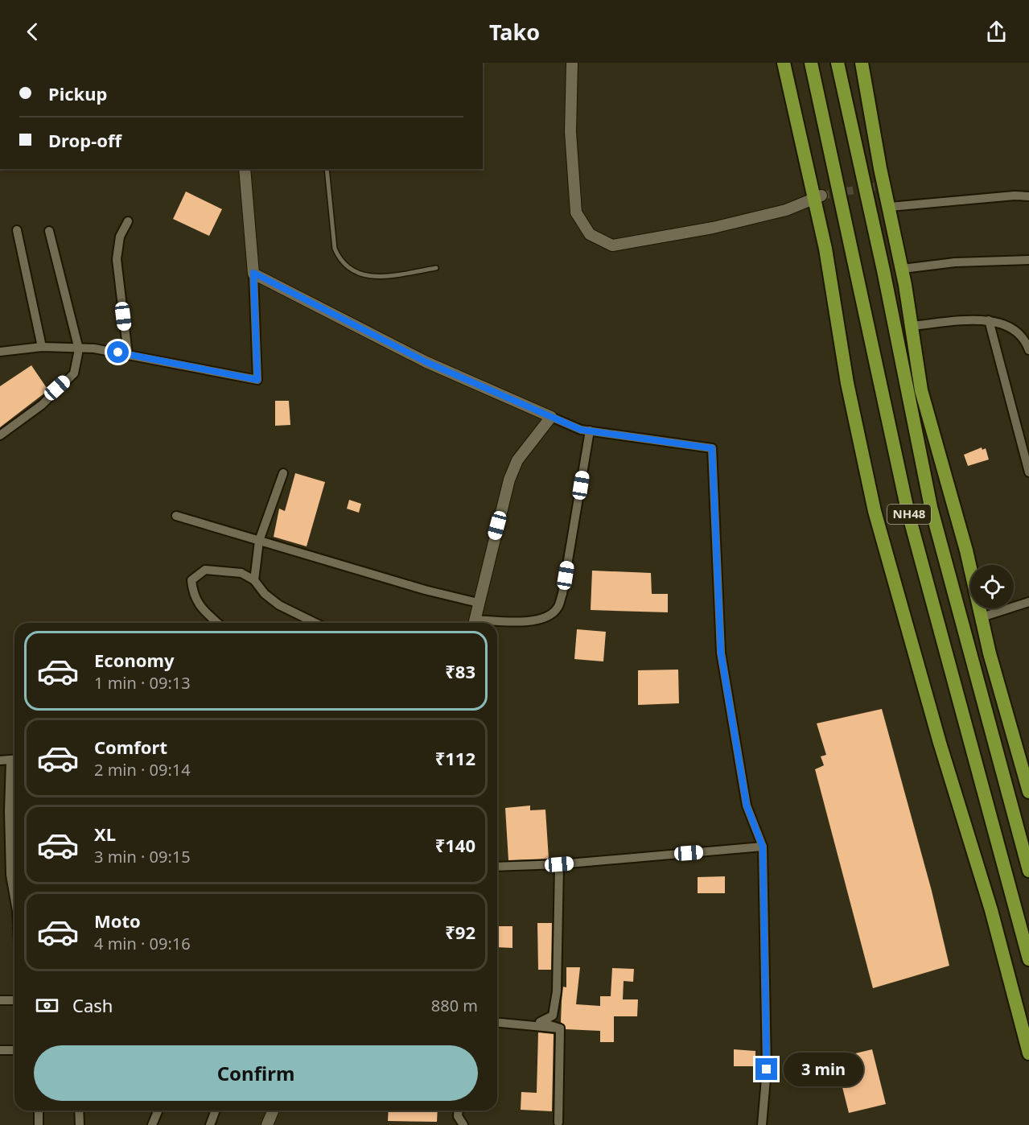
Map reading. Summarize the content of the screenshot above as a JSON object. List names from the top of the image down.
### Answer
{
  "streets": {
    "highway": ["NH48"]
  },
  "page": {
    "header": "Tako",
    "banner": ["Pickup", "Drop-off"],
    "list": [
      {
        "name": "Economy",
        "note": "1 min · 09:13",
        "value": "₹83"
      },
      {
        "name": "Comfort",
        "note": "2 min · 09:14",
        "value": "₹112"
      },
      {
        "name": "XL",
        "note": "3 min · 09:15",
        "value": "₹140"
      },
      {
        "name": "Moto",
        "note": "4 min · 09:16",
        "value": "₹92"
      }
    ],
    "pay": ["Cash", "880 m"],
    "buttons": "Confirm",
    "bubble": "3 min"
  }
}
